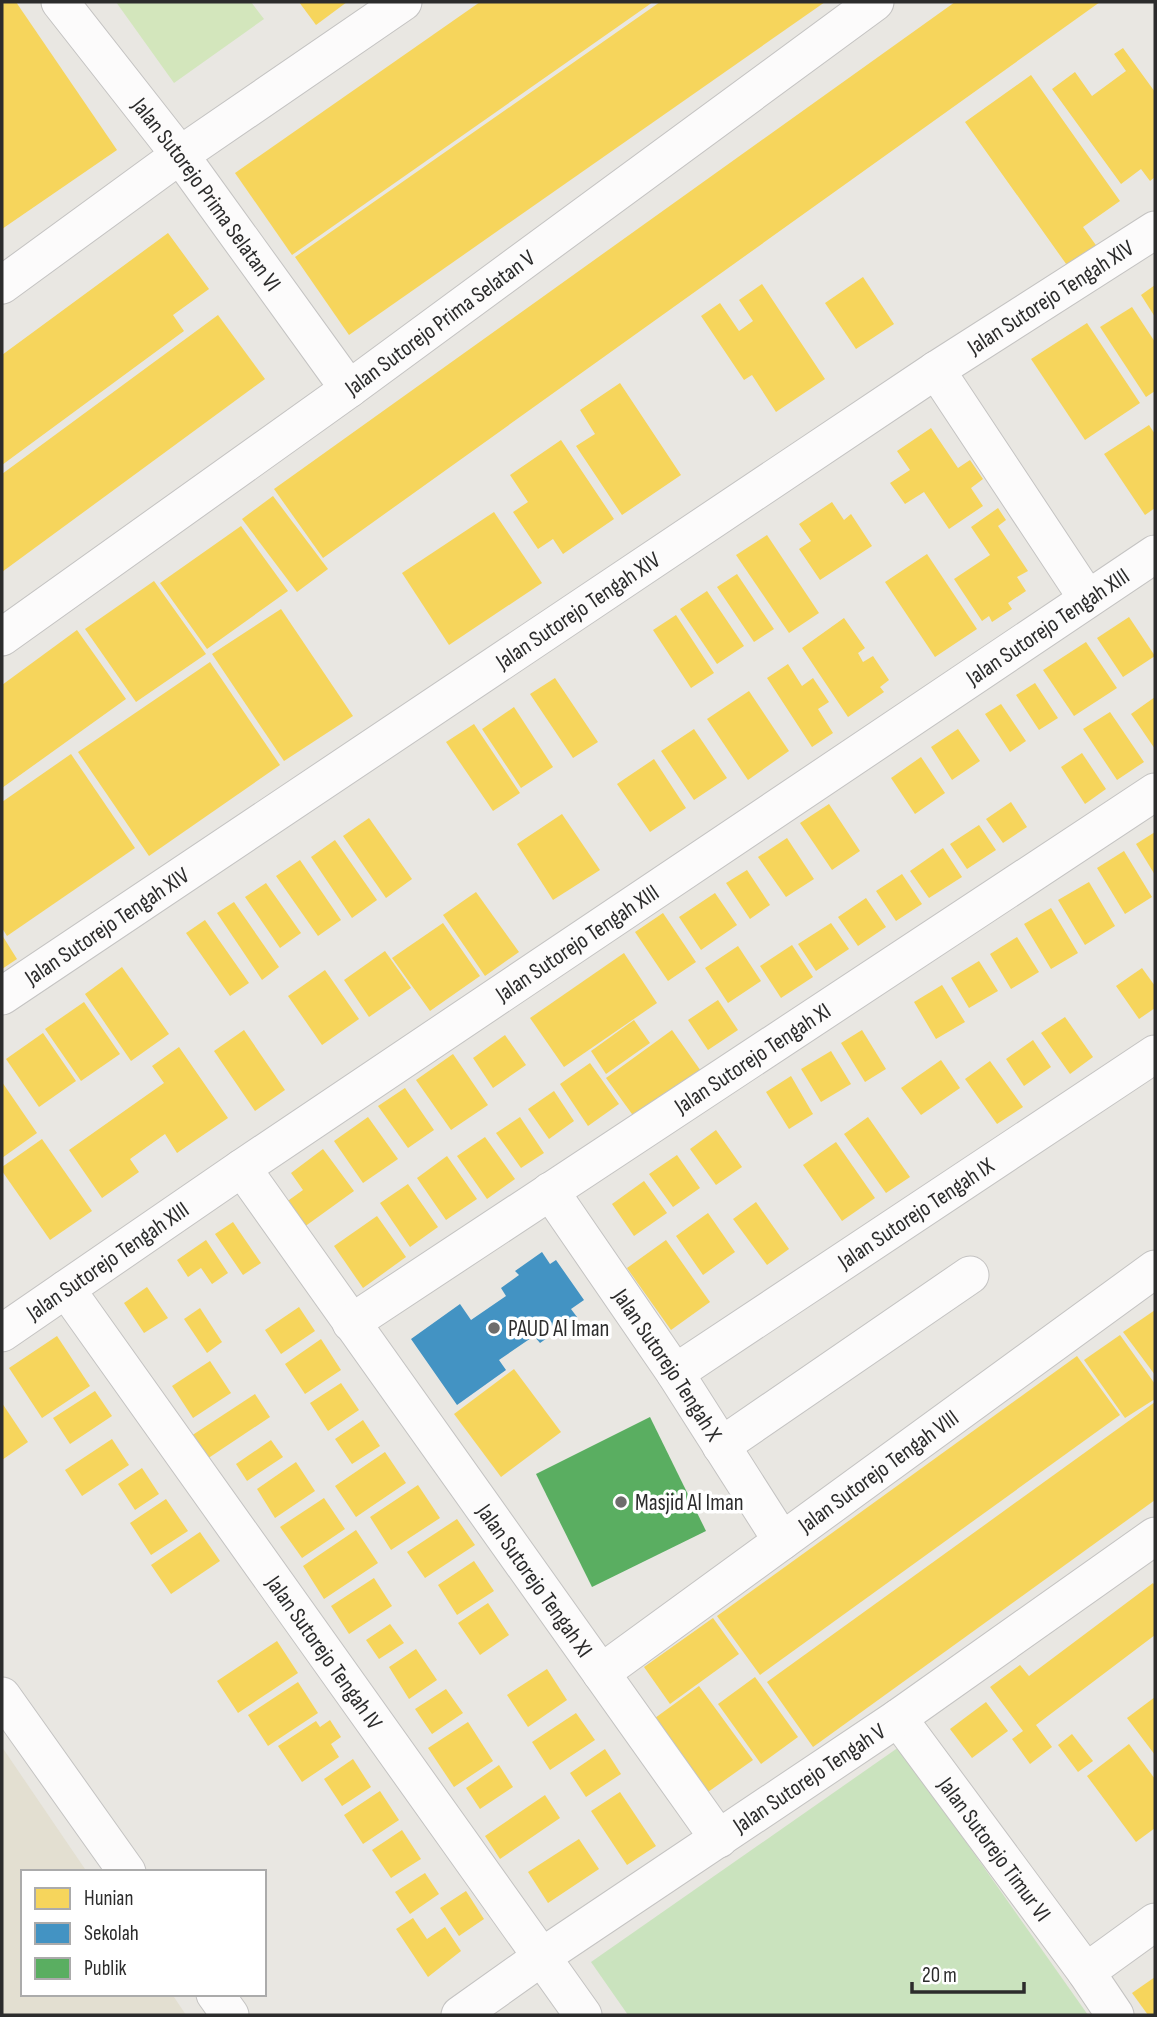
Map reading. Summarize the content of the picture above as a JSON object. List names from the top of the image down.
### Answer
{
  "streets": {
    "street": [
      "Jalan Sutorejo Prima Selatan VI",
      "Jalan Sutorejo Tengah XIV",
      "Jalan Sutorejo Prima Selatan V",
      "Jalan Sutorejo Tengah XIII",
      "Jalan Sutorejo Tengah XI",
      "Jalan Sutorejo Tengah IX",
      "Jalan Sutorejo Tengah X",
      "Jalan Sutorejo Tengah VIII",
      "Jalan Sutorejo Tengah IV",
      "Jalan Sutorejo Tengah V",
      "Jalan Sutorejo Timur VI"
    ]
  },
  "crossings": [
    ["Jalan Sutorejo Prima Selatan VI", "Jalan Sutorejo Prima Selatan V"],
    ["Jalan Sutorejo Tengah XIII", "Jalan Sutorejo Tengah XI"],
    ["Jalan Sutorejo Tengah XIII", "Jalan Sutorejo Tengah IV"],
    ["Jalan Sutorejo Tengah XI", "Jalan Sutorejo Tengah X"],
    ["Jalan Sutorejo Tengah XI", "Jalan Sutorejo Tengah VIII"],
    ["Jalan Sutorejo Tengah XI", "Jalan Sutorejo Tengah V"],
    ["Jalan Sutorejo Tengah IX", "Jalan Sutorejo Tengah X"],
    ["Jalan Sutorejo Tengah X", "Jalan Sutorejo Tengah VIII"],
    ["Jalan Sutorejo Tengah IV", "Jalan Sutorejo Tengah V"],
    ["Jalan Sutorejo Tengah V", "Jalan Sutorejo Timur VI"]
  ],
  "places": ["PAUD Al Iman", "Masjid Al Iman"],
  "legend": ["Hunian", "Sekolah", "Publik"],
  "scale_bar": "20 m"
}
